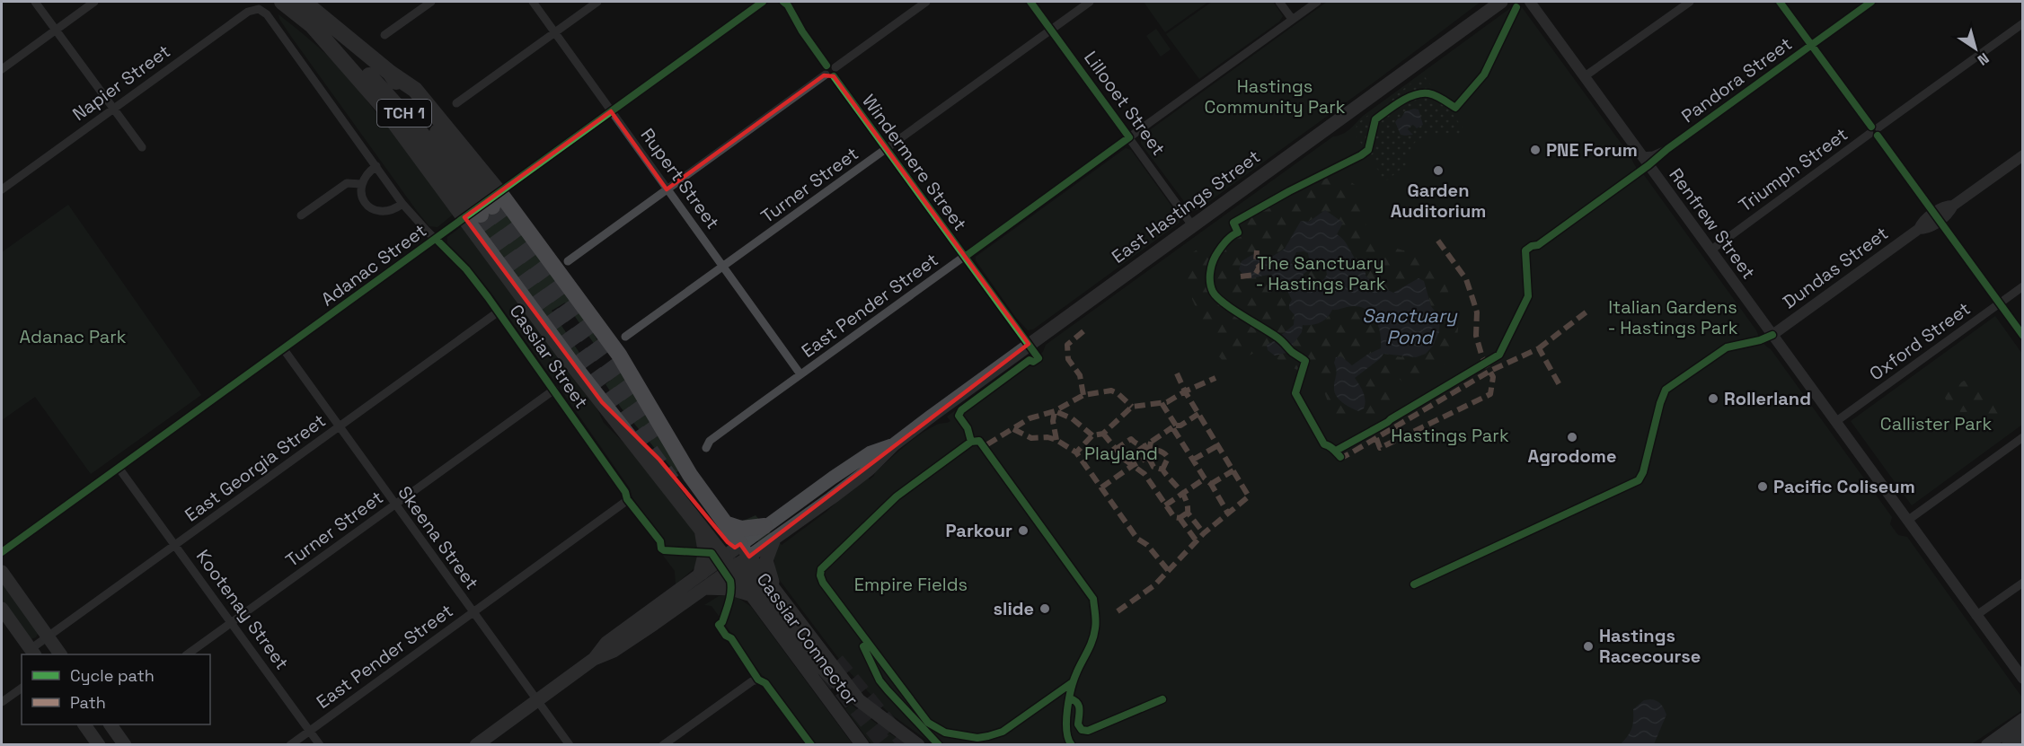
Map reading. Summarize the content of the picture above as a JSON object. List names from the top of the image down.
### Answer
{
  "streets": {
    "highway": ["TCH 1"],
    "main road": ["East Hastings Street", "Cassiar Connector"],
    "street": [
      "Pandora Street",
      "Napier Street",
      "Lillooet Street",
      "Windermere Street",
      "Triumph Street",
      "Rupert Street",
      "Turner Street",
      "Renfrew Street",
      "Adanac Street",
      "Dundas Street",
      "East Pender Street",
      "Oxford Street",
      "Cassiar Street",
      "East Georgia Street",
      "Skeena Street",
      "Kootenay Street"
    ]
  },
  "crossings": [
    ["Pandora Street", "Renfrew Street"],
    ["Napier Street", "Cassiar Street"],
    ["Lillooet Street", "Turner Street"],
    ["Lillooet Street", "East Hastings Street"],
    ["Lillooet Street", "East Pender Street"],
    ["Windermere Street", "Turner Street"],
    ["Windermere Street", "East Hastings Street"],
    ["Windermere Street", "East Pender Street"],
    ["Triumph Street", "Renfrew Street"],
    ["Rupert Street", "Turner Street"],
    ["Rupert Street", "Adanac Street"],
    ["Rupert Street", "East Pender Street"],
    ["Turner Street", "Cassiar Street"],
    ["Turner Street", "Skeena Street"],
    ["Turner Street", "Kootenay Street"],
    ["East Hastings Street", "Skeena Street"],
    ["East Hastings Street", "Cassiar Connector"],
    ["Renfrew Street", "Dundas Street"],
    ["Renfrew Street", "Oxford Street"],
    ["Adanac Street", "Cassiar Street"],
    ["Adanac Street", "Skeena Street"],
    ["Adanac Street", "Kootenay Street"],
    ["East Pender Street", "Cassiar Street"],
    ["East Pender Street", "Skeena Street"],
    ["East Pender Street", "Kootenay Street"],
    ["Cassiar Street", "East Georgia Street"],
    ["East Georgia Street", "Skeena Street"],
    ["East Georgia Street", "Kootenay Street"]
  ],
  "water": ["Sanctuary Pond"],
  "parks": [
    "Hastings Community Park",
    "The Sanctuary - Hastings Park",
    "Italian Gardens - Hastings Park",
    "Adanac Park",
    "Callister Park",
    "Hastings Park",
    "Playland",
    "Empire Fields"
  ],
  "places": [
    "PNE Forum",
    "Garden Auditorium",
    "Rollerland",
    "Agrodome",
    "Pacific Coliseum",
    "Parkour",
    "slide",
    "Hastings Racecourse"
  ],
  "legend": ["Cycle path", "Path"],
  "north": "bottom right"
}
